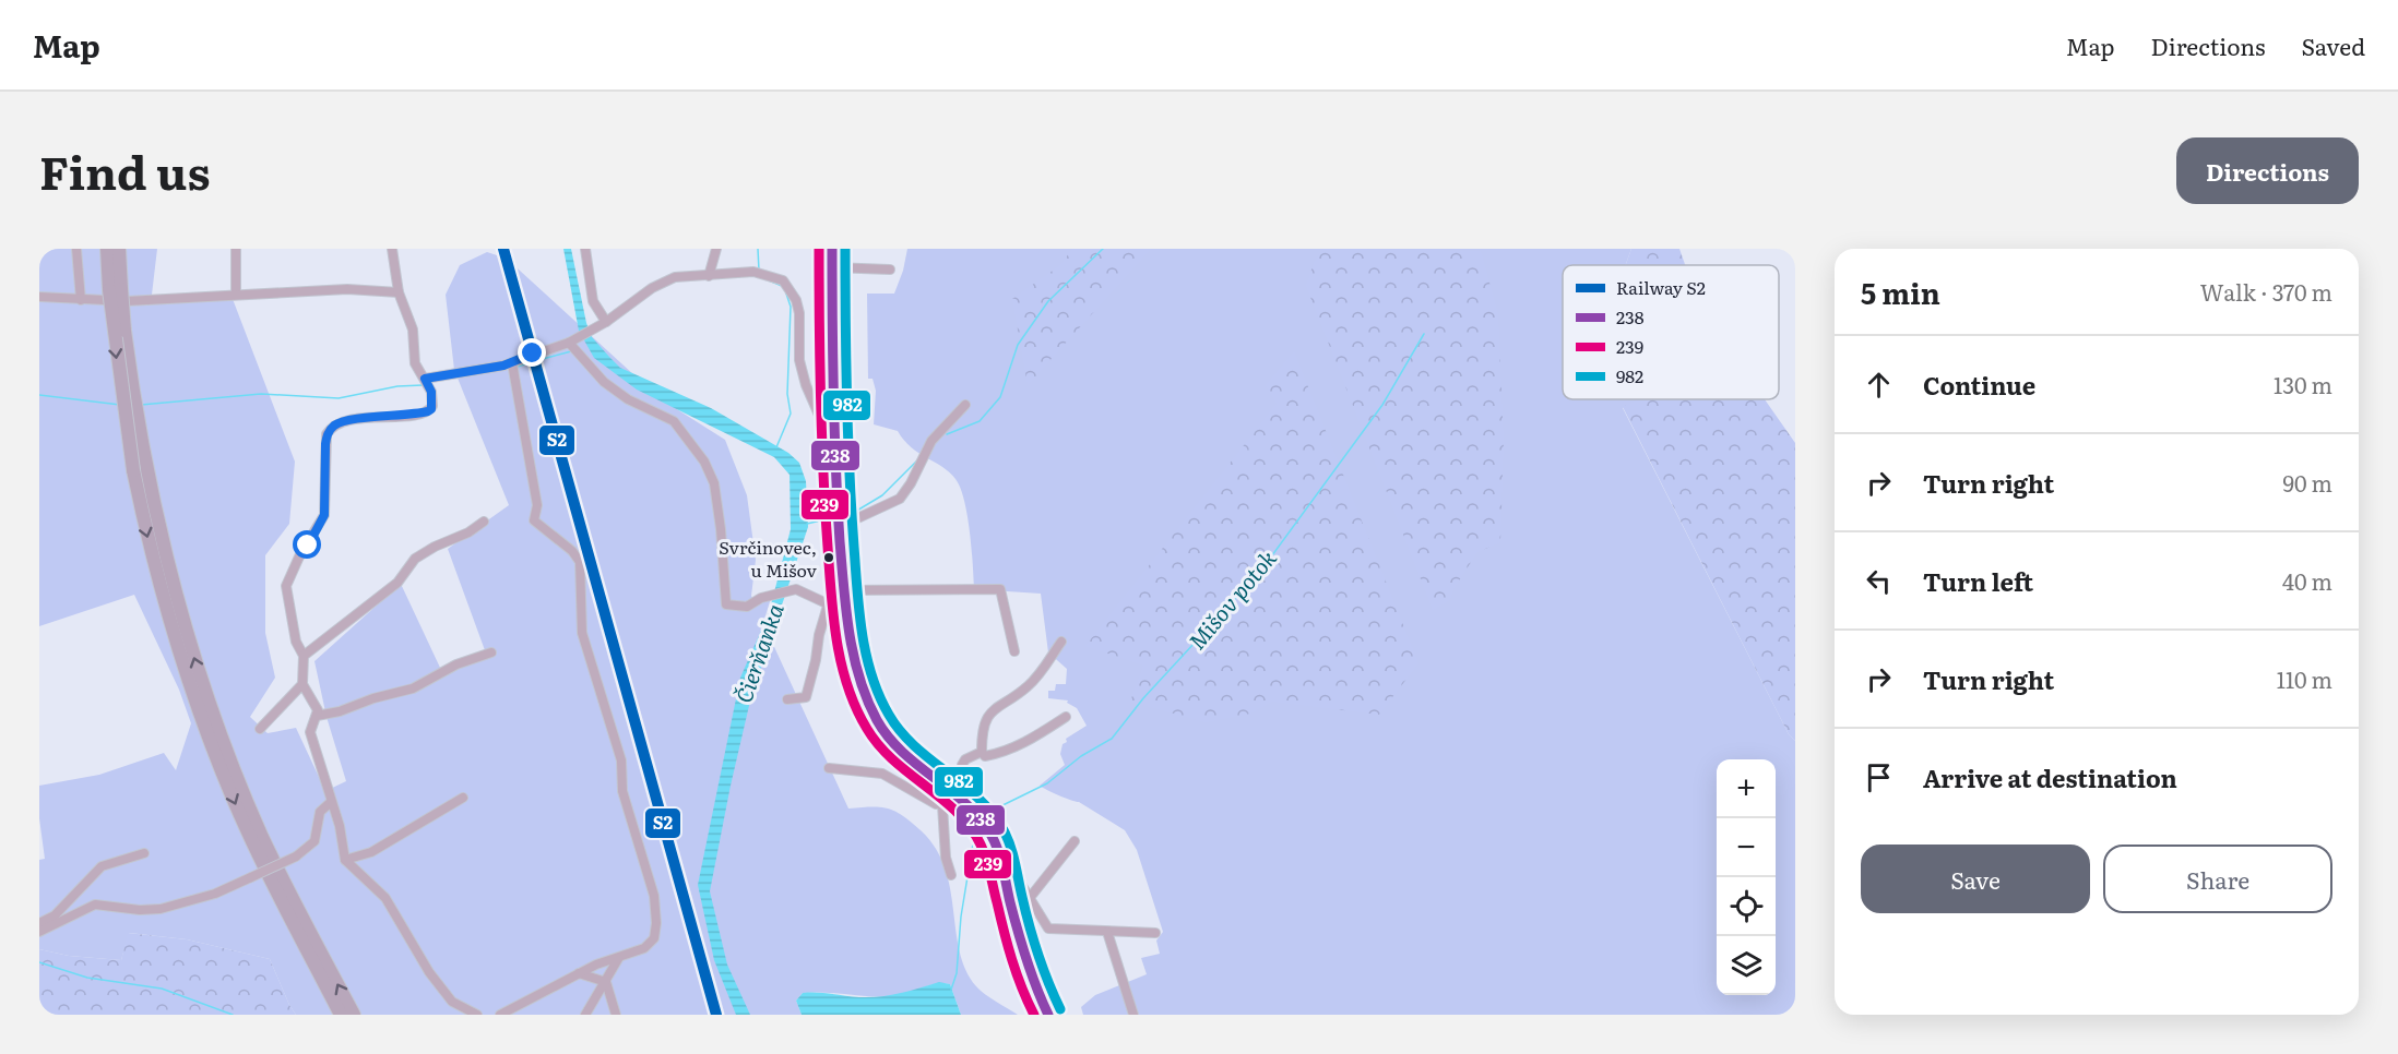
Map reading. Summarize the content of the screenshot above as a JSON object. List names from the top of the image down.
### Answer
{
  "water": ["Mišov potok", "Čierňanka"],
  "places": ["Svrčinovec, u Mišov"],
  "lines": [
    "rail line S2",
    "transit line 238",
    "transit line 239",
    "transit line 982"
  ],
  "legend": [
    "Railway S2",
    "238",
    "239",
    "982"
  ],
  "page": {
    "header": "Map",
    "nav": ["Map", "Directions", "Saved"],
    "title": "Find us",
    "buttons": [
      "Directions",
      ["Save", "Share"]
    ],
    "heading": ["5 min", "Walk · 370 m"],
    "list": [
      ["Continue", "130 m"],
      ["Turn right", "90 m"],
      ["Turn left", "40 m"],
      ["Turn right", "110 m"],
      "Arrive at destination"
    ],
    "map_buttons": ["+", "−"]
  }
}
